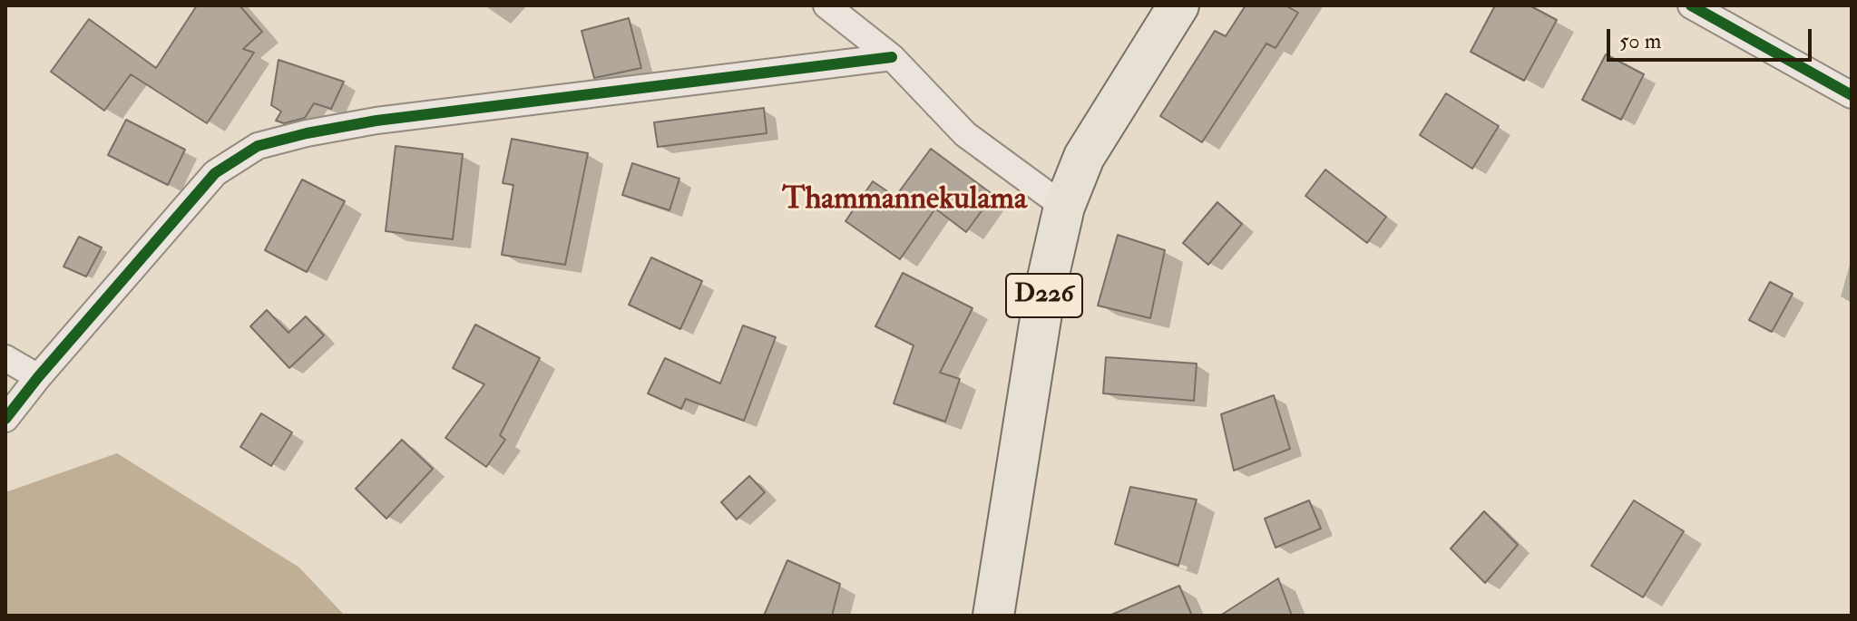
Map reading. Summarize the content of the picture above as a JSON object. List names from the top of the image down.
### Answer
{
  "streets": {
    "main road": ["D226"]
  },
  "districts": ["Thammannekulama"],
  "scale_bar": "50 m"
}
